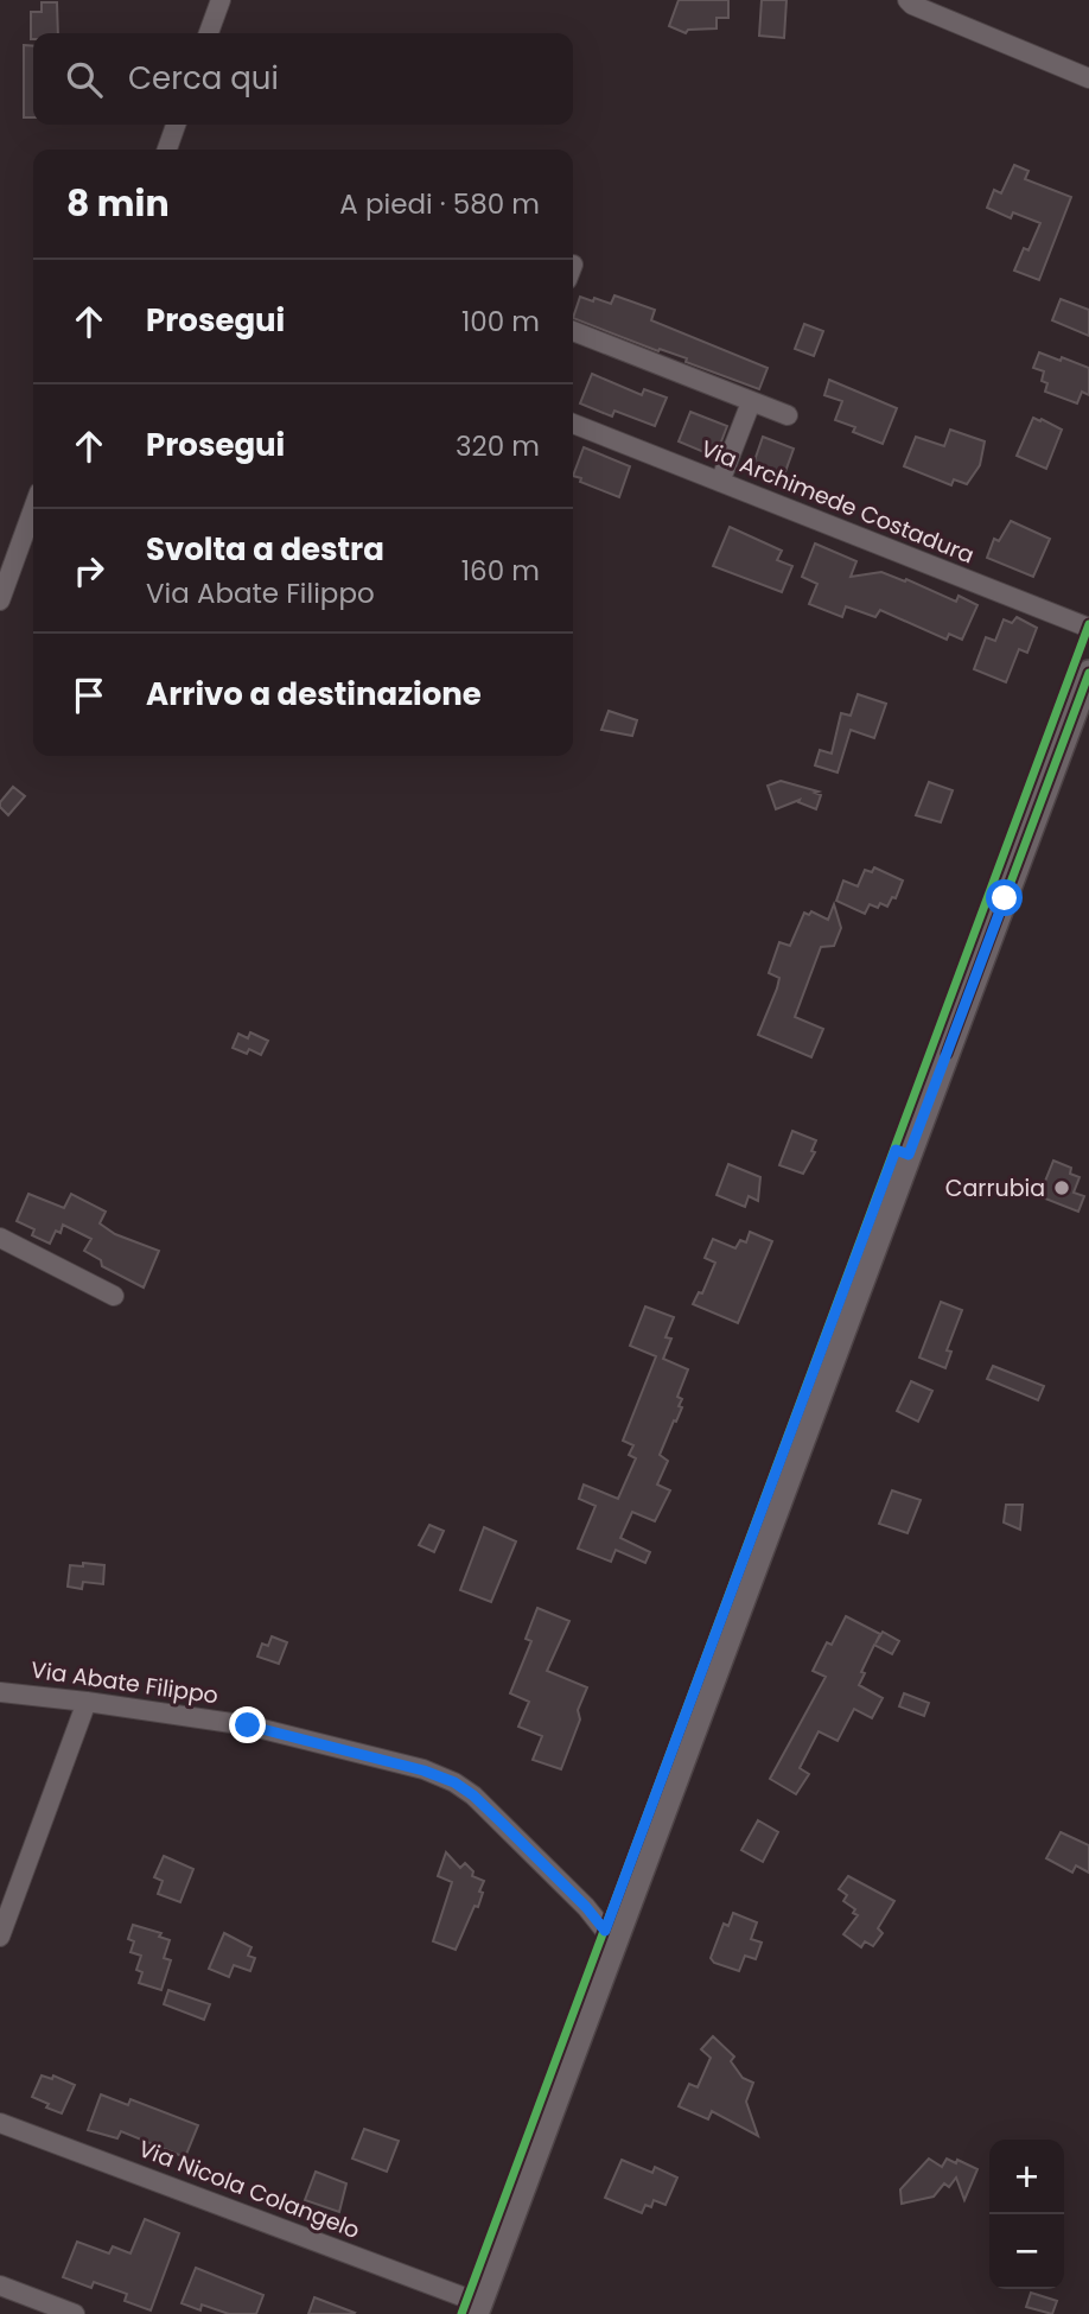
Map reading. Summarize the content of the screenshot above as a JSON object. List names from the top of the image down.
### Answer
{
  "streets": {
    "street": ["Via Archimede Costadura", "Via Abate Filippo", "Via Nicola Colangelo"]
  },
  "places": ["Carrubia"],
  "page": {
    "search": "Cerca qui",
    "heading": ["8 min", "A piedi · 580 m"],
    "list": [
      ["Prosegui", "100 m"],
      ["Prosegui", "320 m"],
      ["Svolta a destra", "Via Abate Filippo", "160 m"],
      "Arrivo a destinazione"
    ],
    "map_buttons": ["+", "−"]
  }
}
